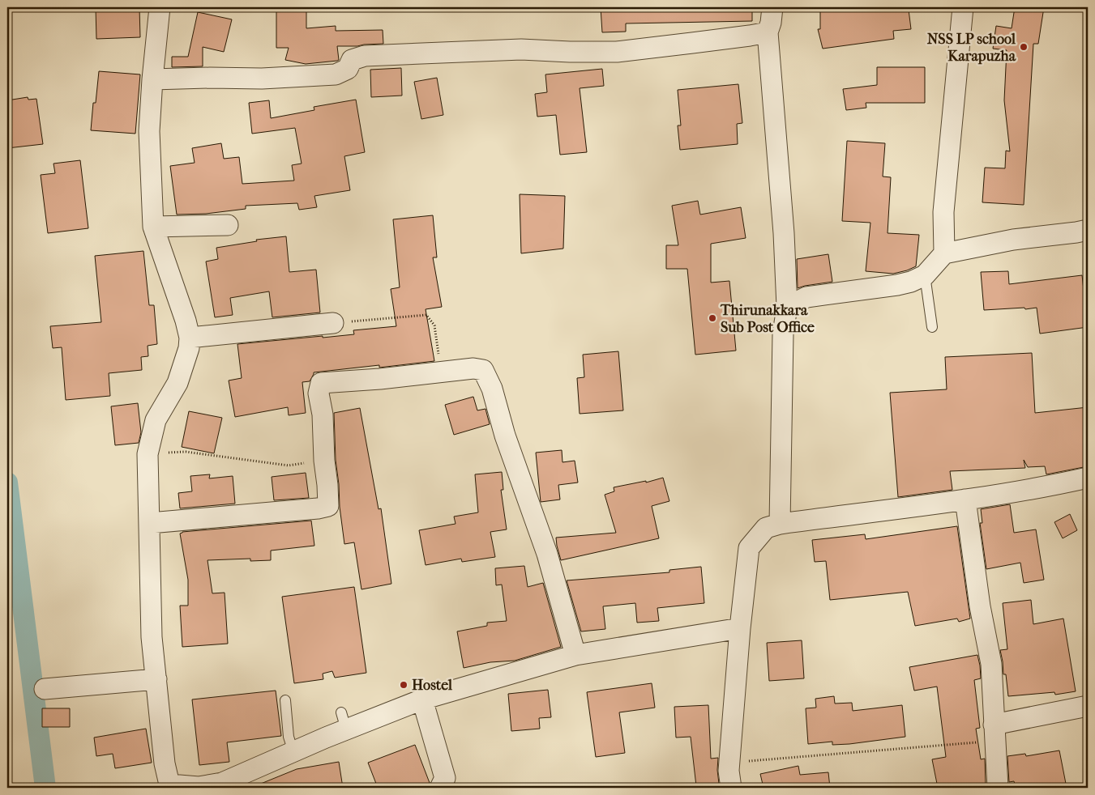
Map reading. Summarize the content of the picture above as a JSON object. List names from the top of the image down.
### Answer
{
  "places": ["NSS LP school Karapuzha", "Thirunakkara Sub Post Office", "Hostel"]
}
